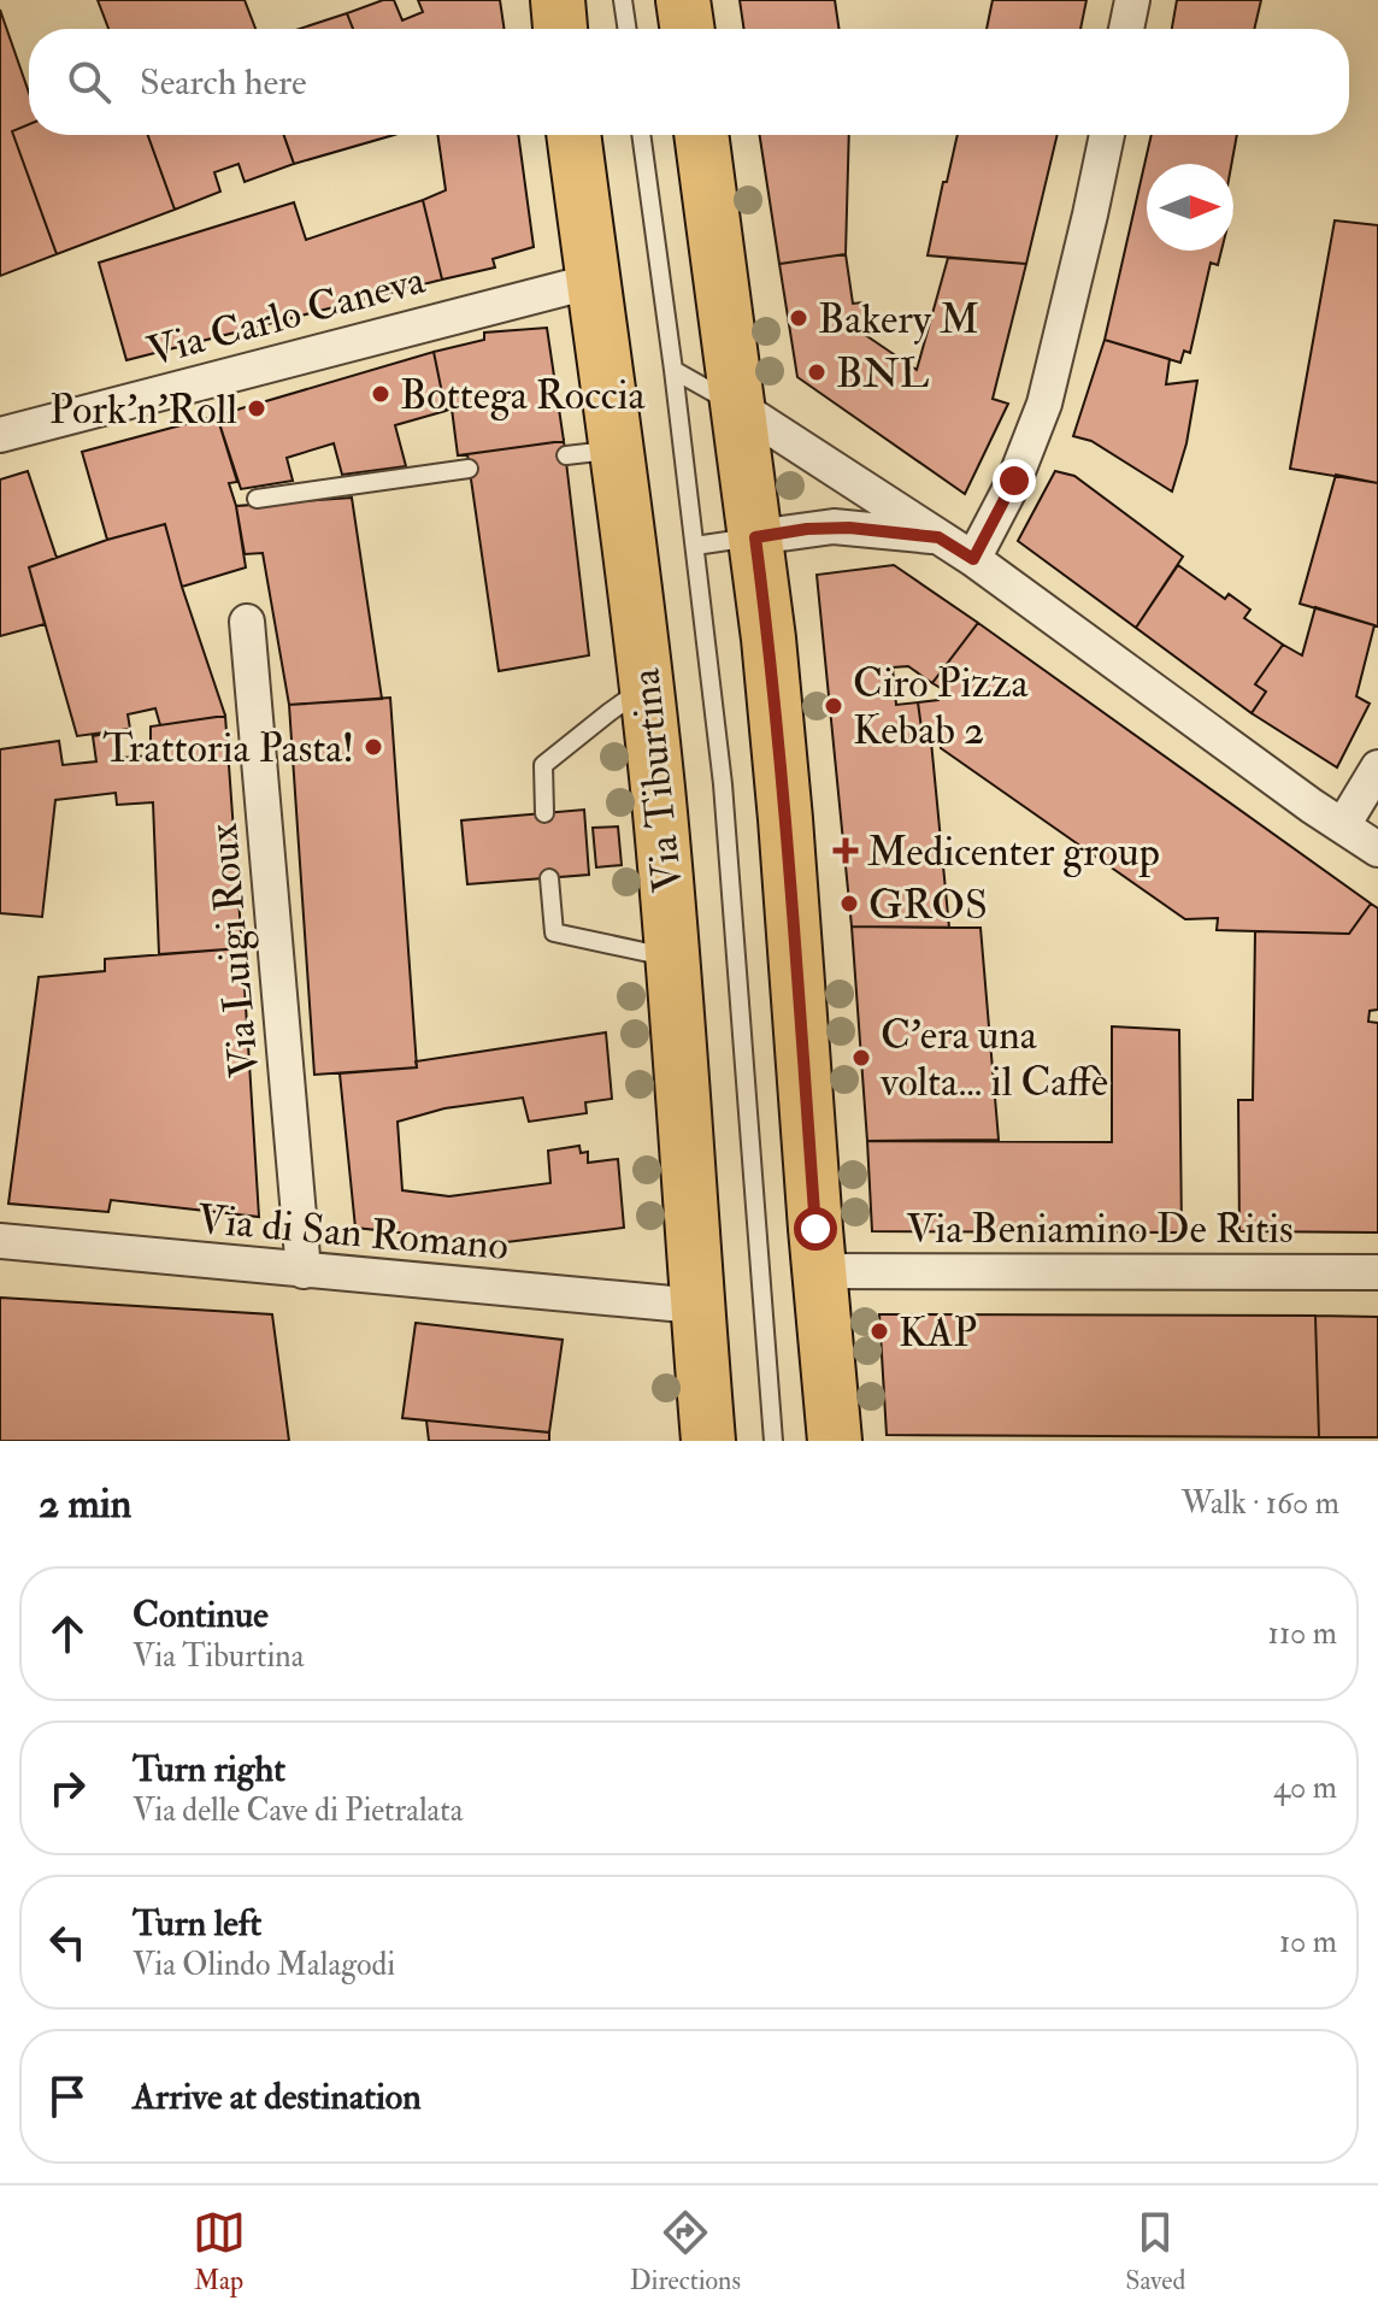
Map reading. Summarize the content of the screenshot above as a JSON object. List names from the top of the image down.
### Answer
{
  "streets": {
    "main road": ["Via Tiburtina"],
    "street": [
      "Via Carlo Caneva",
      "Via Luigi Roux",
      "Via Beniamino De Ritis",
      "Via di San Romano"
    ]
  },
  "crossings": [
    ["Via Carlo Caneva", "Via Tiburtina"],
    ["Via Tiburtina", "Via di San Romano"],
    ["Via Luigi Roux", "Via di San Romano"]
  ],
  "places": {
    "other": [
      "Bakery M",
      "BNL",
      "Bottega Roccia",
      "Pork'n'Roll",
      "Ciro Pizza Kebab 2",
      "Trattoria Pasta!",
      "GROS",
      "C'era una volta... il Caffè",
      "KAP"
    ],
    "health": ["Medicenter group"]
  },
  "north": "right",
  "page": {
    "search": "Search here",
    "heading": ["2 min", "Walk · 160 m"],
    "list": [
      ["Continue", "Via Tiburtina", "110 m"],
      ["Turn right", "Via delle Cave di Pietralata", "40 m"],
      ["Turn left", "Via Olindo Malagodi", "10 m"],
      "Arrive at destination"
    ],
    "nav": ["Map", "Directions", "Saved"]
  }
}
